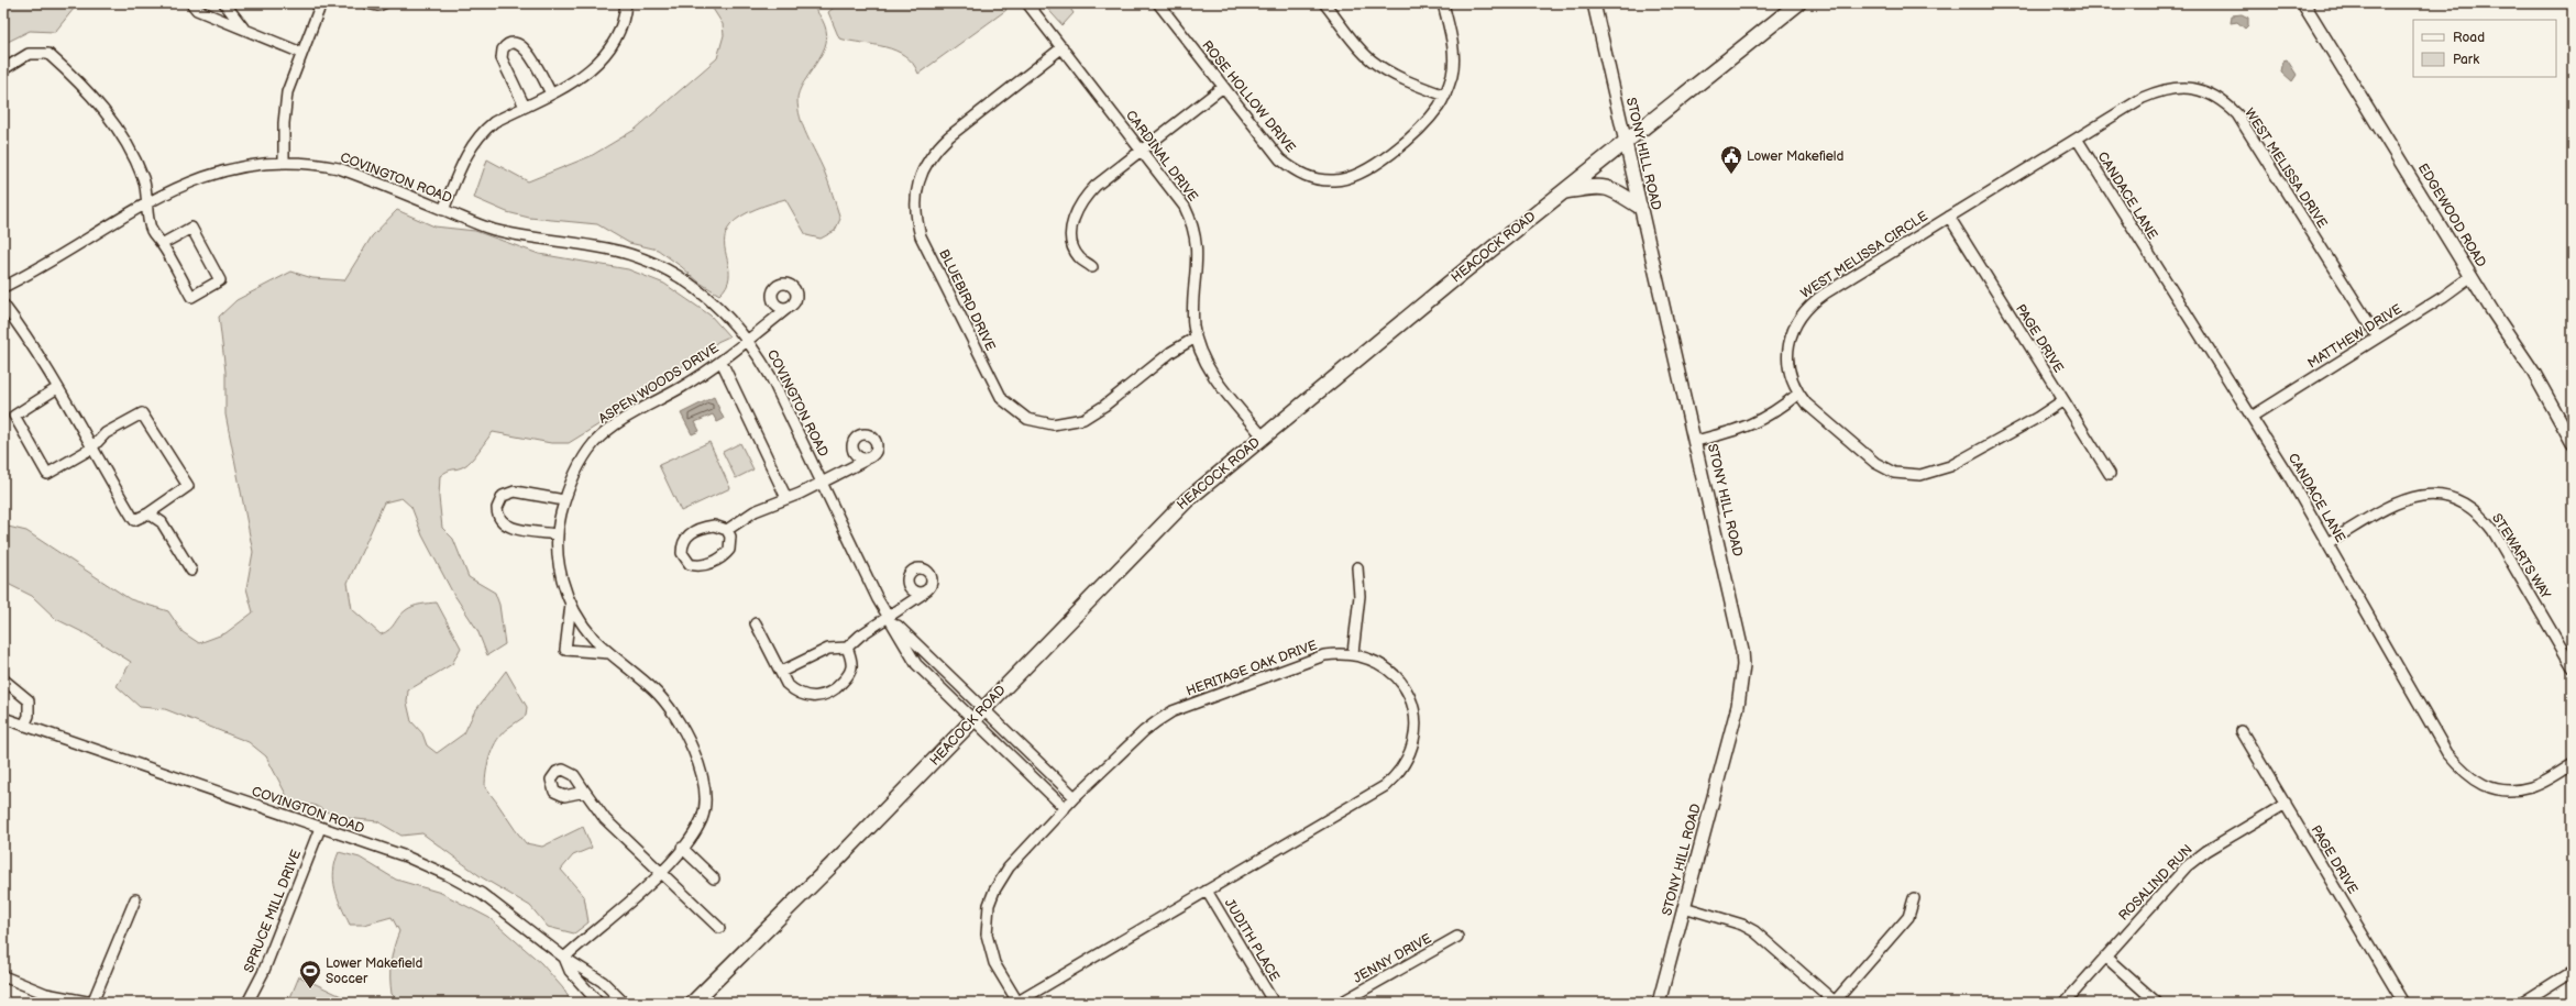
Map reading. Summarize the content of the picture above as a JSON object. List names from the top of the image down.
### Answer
{
  "streets": {
    "main road": ["HEACOCK ROAD"],
    "street": [
      "ROSE HOLLOW DRIVE",
      "STONY HILL ROAD",
      "CARDINAL DRIVE",
      "WEST MELISSA DRIVE",
      "COVINGTON ROAD",
      "CANDACE LANE",
      "EDGEWOOD ROAD",
      "WEST MELISSA CIRCLE",
      "BLUEBIRD DRIVE",
      "MATTHEW DRIVE",
      "PAGE DRIVE",
      "ASPEN WOODS DRIVE",
      "STEWARTS WAY",
      "HERITAGE OAK DRIVE",
      "ROSALIND RUN",
      "SPRUCE MILL DRIVE",
      "JUDITH PLACE",
      "JENNY DRIVE"
    ]
  },
  "crossings": [
    ["STONY HILL ROAD", "HEACOCK ROAD"],
    ["CARDINAL DRIVE", "HEACOCK ROAD"],
    ["CARDINAL DRIVE", "BLUEBIRD DRIVE"],
    ["WEST MELISSA DRIVE", "CANDACE LANE"],
    ["WEST MELISSA DRIVE", "WEST MELISSA CIRCLE"],
    ["WEST MELISSA DRIVE", "MATTHEW DRIVE"],
    ["WEST MELISSA DRIVE", "PAGE DRIVE"],
    ["COVINGTON ROAD", "HEACOCK ROAD"],
    ["COVINGTON ROAD", "ASPEN WOODS DRIVE"],
    ["COVINGTON ROAD", "HERITAGE OAK DRIVE"],
    ["COVINGTON ROAD", "SPRUCE MILL DRIVE"],
    ["CANDACE LANE", "MATTHEW DRIVE"],
    ["CANDACE LANE", "STEWARTS WAY"],
    ["EDGEWOOD ROAD", "MATTHEW DRIVE"],
    ["WEST MELISSA CIRCLE", "PAGE DRIVE"],
    ["PAGE DRIVE", "ROSALIND RUN"],
    ["HERITAGE OAK DRIVE", "JUDITH PLACE"]
  ],
  "places": {
    "public building": ["Lower Makefield"],
    "sports": ["Lower Makefield Soccer"]
  },
  "legend": ["Road", "Park"]
}
